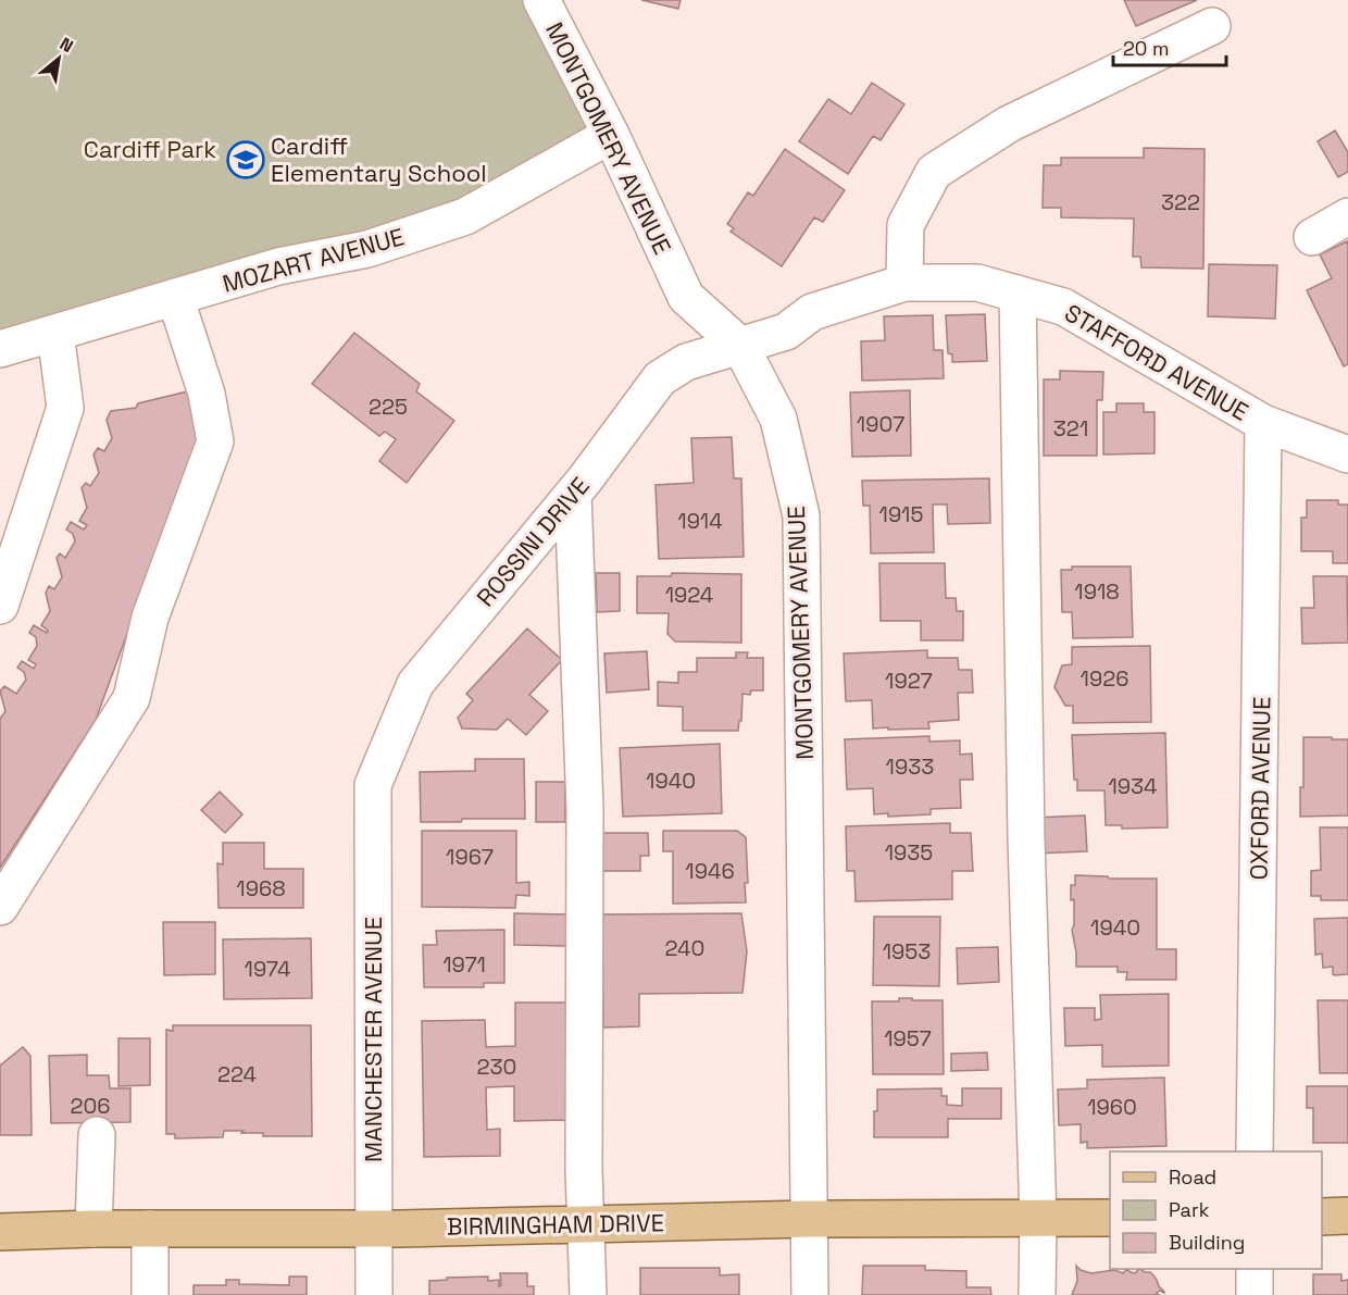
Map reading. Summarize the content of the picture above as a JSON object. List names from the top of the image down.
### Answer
{
  "streets": {
    "main road": ["BIRMINGHAM DRIVE"],
    "street": [
      "MONTGOMERY AVENUE",
      "MOZART AVENUE",
      "STAFFORD AVENUE",
      "ROSSINI DRIVE",
      "OXFORD AVENUE",
      "MANCHESTER AVENUE"
    ]
  },
  "crossings": [
    ["MONTGOMERY AVENUE", "MOZART AVENUE"],
    ["MONTGOMERY AVENUE", "STAFFORD AVENUE"],
    ["MONTGOMERY AVENUE", "ROSSINI DRIVE"],
    ["MONTGOMERY AVENUE", "BIRMINGHAM DRIVE"],
    ["STAFFORD AVENUE", "ROSSINI DRIVE"],
    ["STAFFORD AVENUE", "OXFORD AVENUE"],
    ["ROSSINI DRIVE", "MANCHESTER AVENUE"],
    ["MANCHESTER AVENUE", "BIRMINGHAM DRIVE"]
  ],
  "parks": ["Cardiff Park"],
  "places": {
    "school or university": ["Cardiff Elementary School"]
  },
  "house_numbers": [
    "322",
    "225",
    "1907",
    "321",
    "1915",
    "1914",
    "1918",
    "1924",
    "1926",
    "1927",
    "1933",
    "1940",
    "1934",
    "1935",
    "1967",
    "1946",
    "1968",
    "1940",
    "240",
    "1953",
    "1971",
    "1974",
    "1957",
    "230",
    "224",
    "206",
    "1960"
  ],
  "legend": ["Road", "Park", "Building"],
  "scale_bar": "20 m",
  "north": "top right"
}
